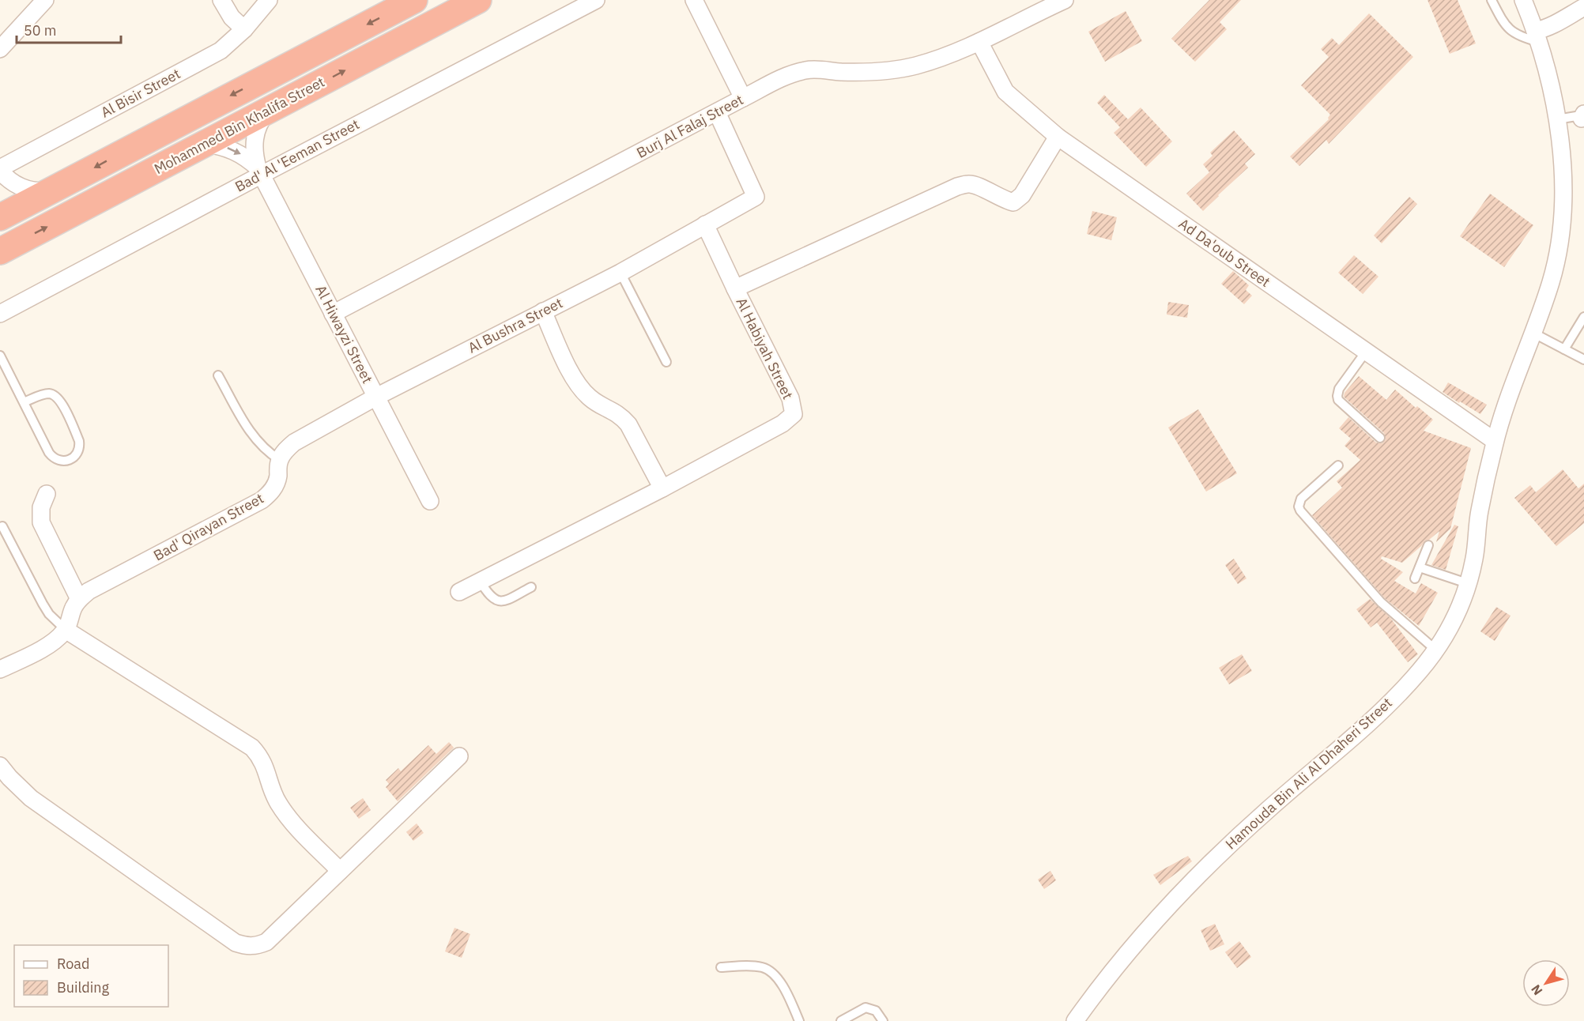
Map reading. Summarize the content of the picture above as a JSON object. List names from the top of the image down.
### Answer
{
  "streets": {
    "highway": ["Mohammed Bin Khalifa Street"],
    "street": [
      "Al Bisir Street",
      "Burj Al Falaj Street",
      "Bad' Al 'Eeman Street",
      "Ad Da'oub Street",
      "Al Bushra Street",
      "Al Hiwayzi Street",
      "Al Habiyah Street",
      "Bad' Qirayan Street",
      "Hamouda Bin Ali Al Dhaheri Street"
    ]
  },
  "crossings": [
    ["Mohammed Bin Khalifa Street", "Al Hiwayzi Street"],
    ["Burj Al Falaj Street", "Ad Da'oub Street"],
    ["Burj Al Falaj Street", "Al Bushra Street"],
    ["Burj Al Falaj Street", "Al Hiwayzi Street"],
    ["Bad' Al 'Eeman Street", "Al Hiwayzi Street"],
    ["Ad Da'oub Street", "Al Habiyah Street"],
    ["Ad Da'oub Street", "Hamouda Bin Ali Al Dhaheri Street"],
    ["Al Bushra Street", "Al Hiwayzi Street"],
    ["Al Bushra Street", "Bad' Qirayan Street"]
  ],
  "legend": ["Road", "Building"],
  "scale_bar": "50 m",
  "north": "bottom left"
}
